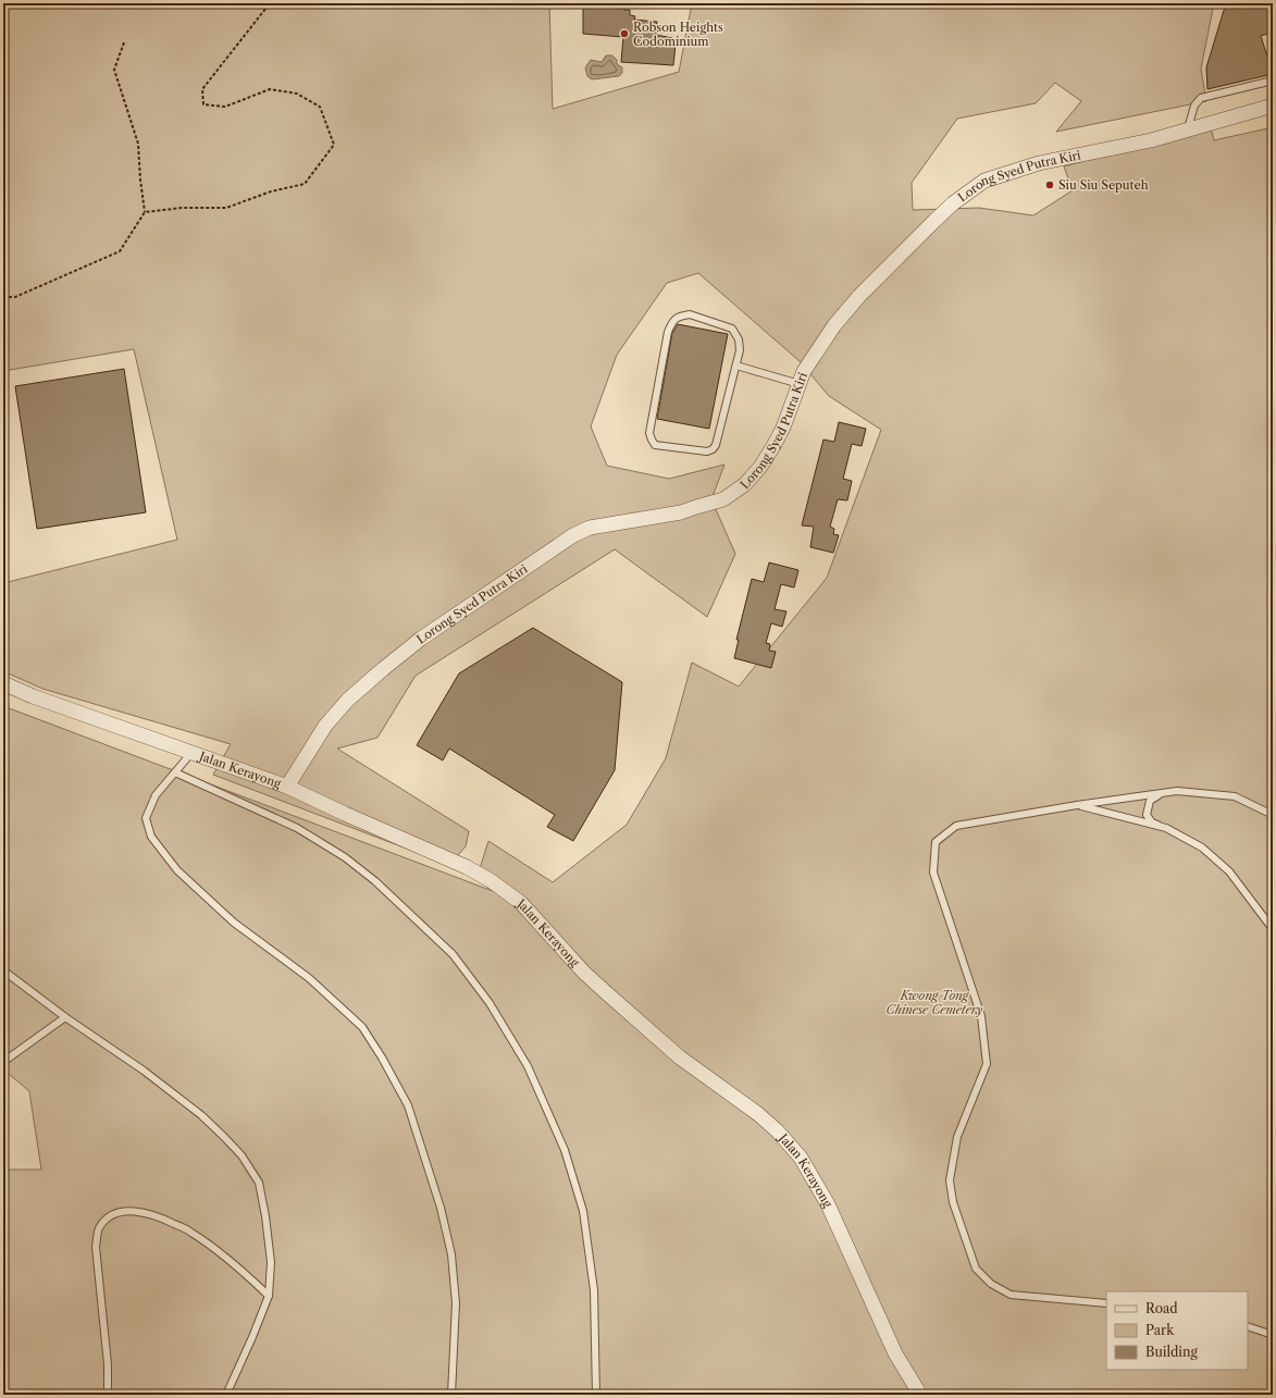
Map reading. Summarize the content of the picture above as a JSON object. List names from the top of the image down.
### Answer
{
  "streets": {
    "street": ["Lorong Syed Putra Kiri", "Jalan Kerayong"]
  },
  "crossings": [
    ["Lorong Syed Putra Kiri", "Jalan Kerayong"]
  ],
  "parks": ["Kwong Tong Chinese Cemetery"],
  "places": ["Robson Heights Codominium", "Siu Siu Seputeh"],
  "legend": ["Road", "Park", "Building"]
}
